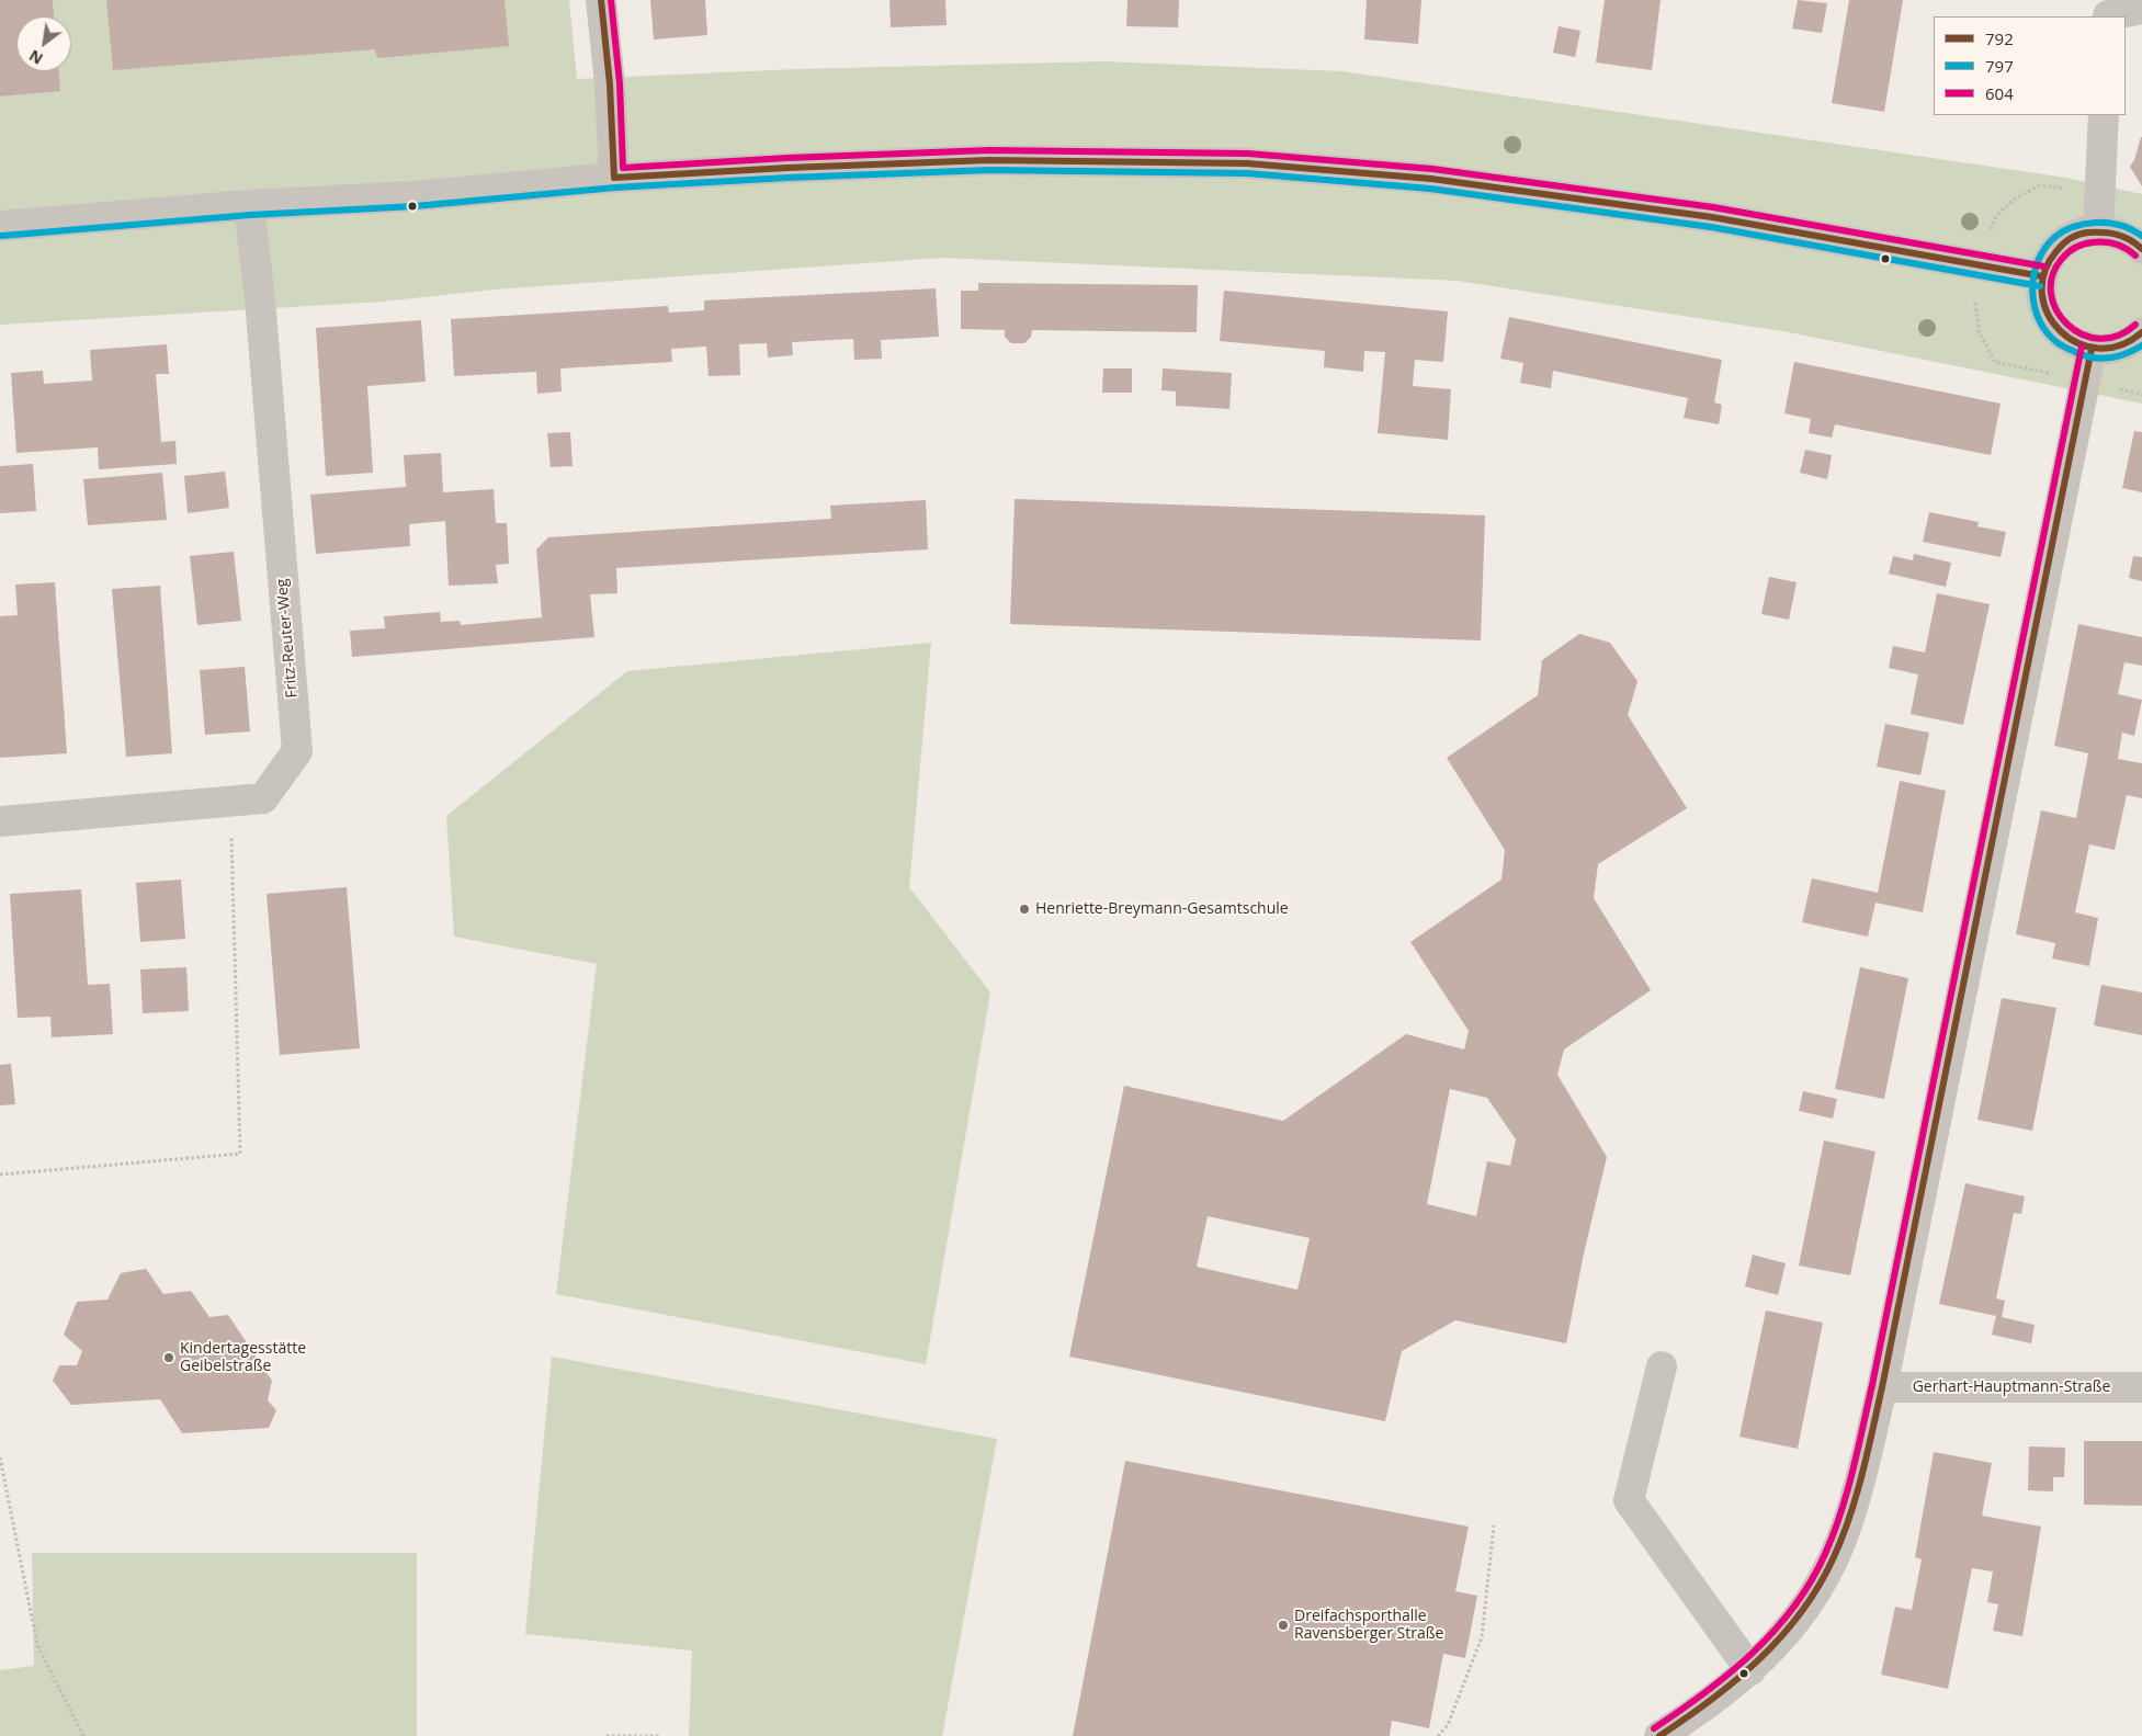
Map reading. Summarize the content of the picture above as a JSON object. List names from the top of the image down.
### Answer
{
  "streets": {
    "street": ["Fritz-Reuter-Weg", "Gerhart-Hauptmann-Straße"]
  },
  "places": ["Henriette-Breymann-Gesamtschule", "Kindertagesstätte Geibelstraße", "Dreifachsporthalle Ravensberger Straße"],
  "lines": ["transit line 792", "transit line 604", "transit line 797"],
  "legend": ["792", "797", "604"],
  "north": "bottom left"
}
